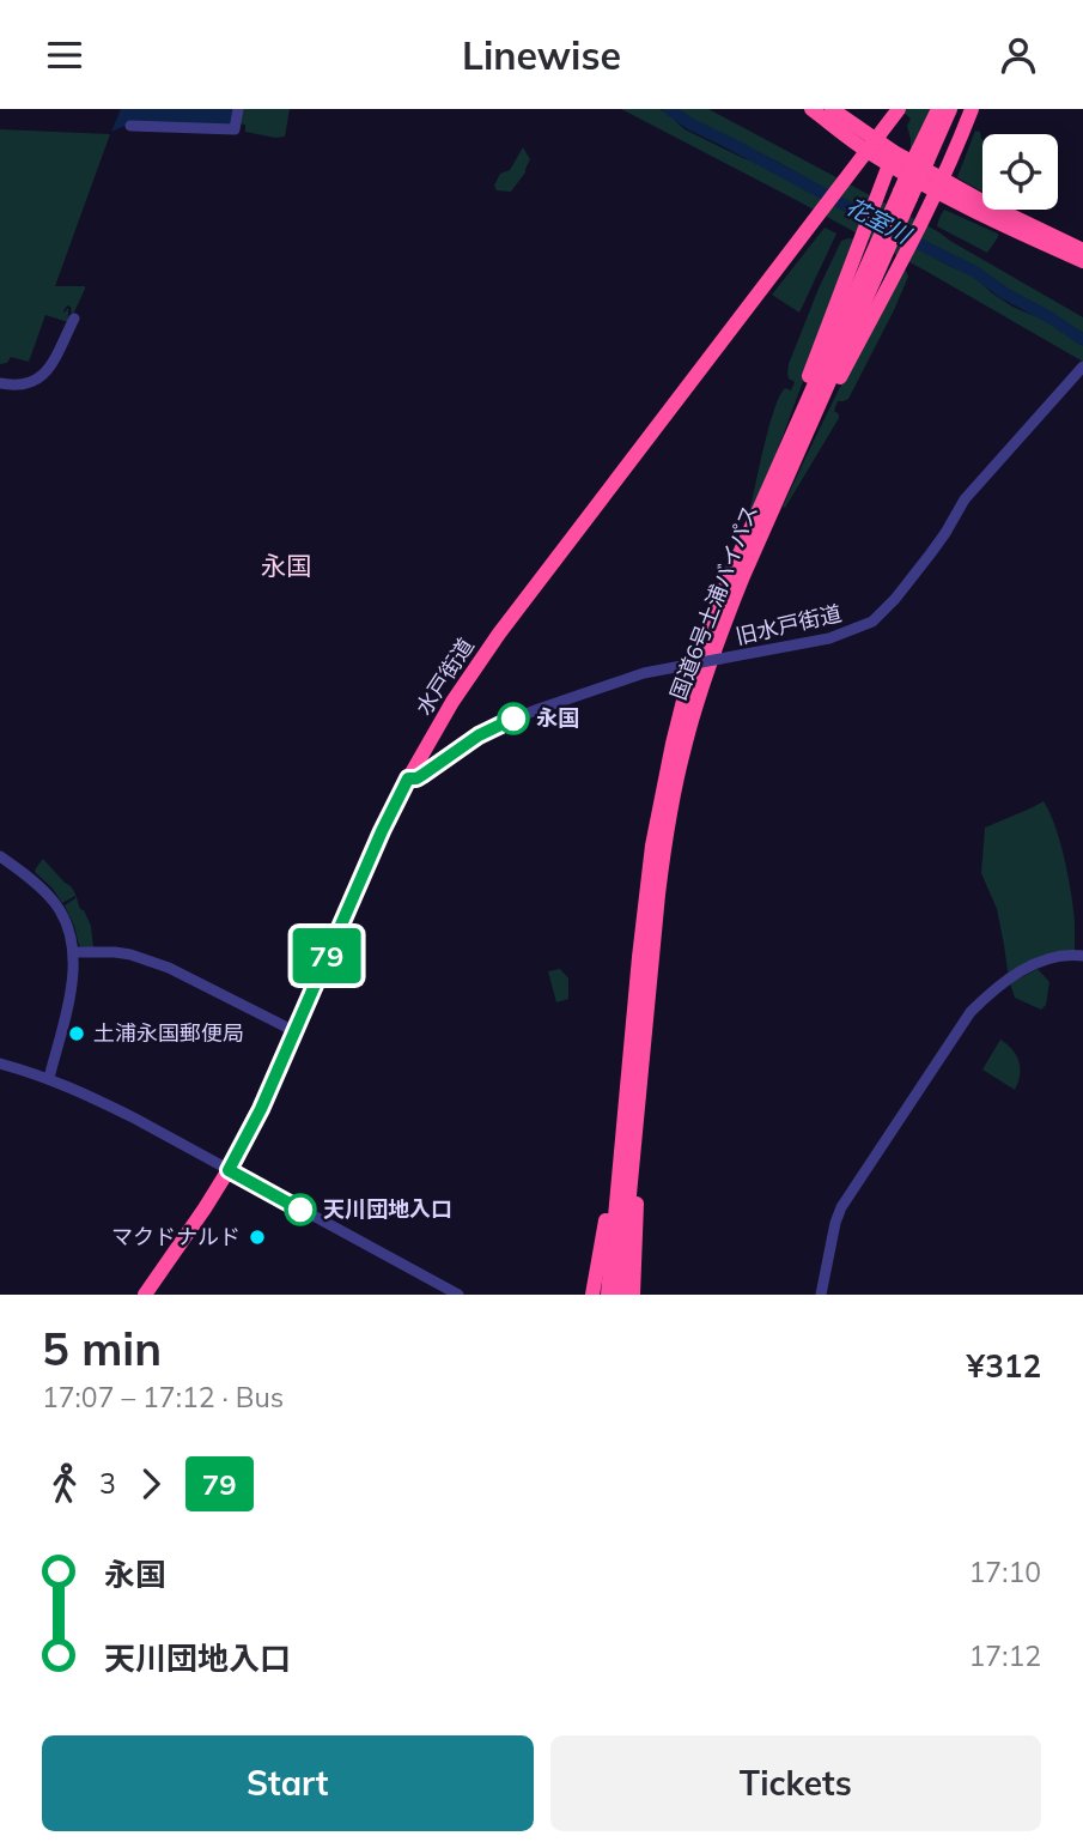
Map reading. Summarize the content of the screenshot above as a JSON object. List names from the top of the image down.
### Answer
{
  "streets": {
    "highway": ["国道6号土浦バイパス", "水戸街道"],
    "street": ["旧水戸街道"]
  },
  "crossings": [
    ["旧水戸街道", "水戸街道"]
  ],
  "districts": ["永国"],
  "water": ["花室川"],
  "places": [
    "永国",
    "土浦永国郵便局",
    "天川団地入口",
    "マクドナルド"
  ],
  "lines": ["bus line 79"],
  "page": {
    "header": "Linewise",
    "on_map": "79",
    "heading": ["5 min", "17:07 – 17:12 · Bus", "¥312"],
    "legs": ["3", "79"],
    "list": [
      {
        "name": "永国",
        "value": "17:10"
      },
      {
        "name": "天川団地入口",
        "value": "17:12"
      }
    ],
    "buttons": ["Start", "Tickets"]
  }
}
